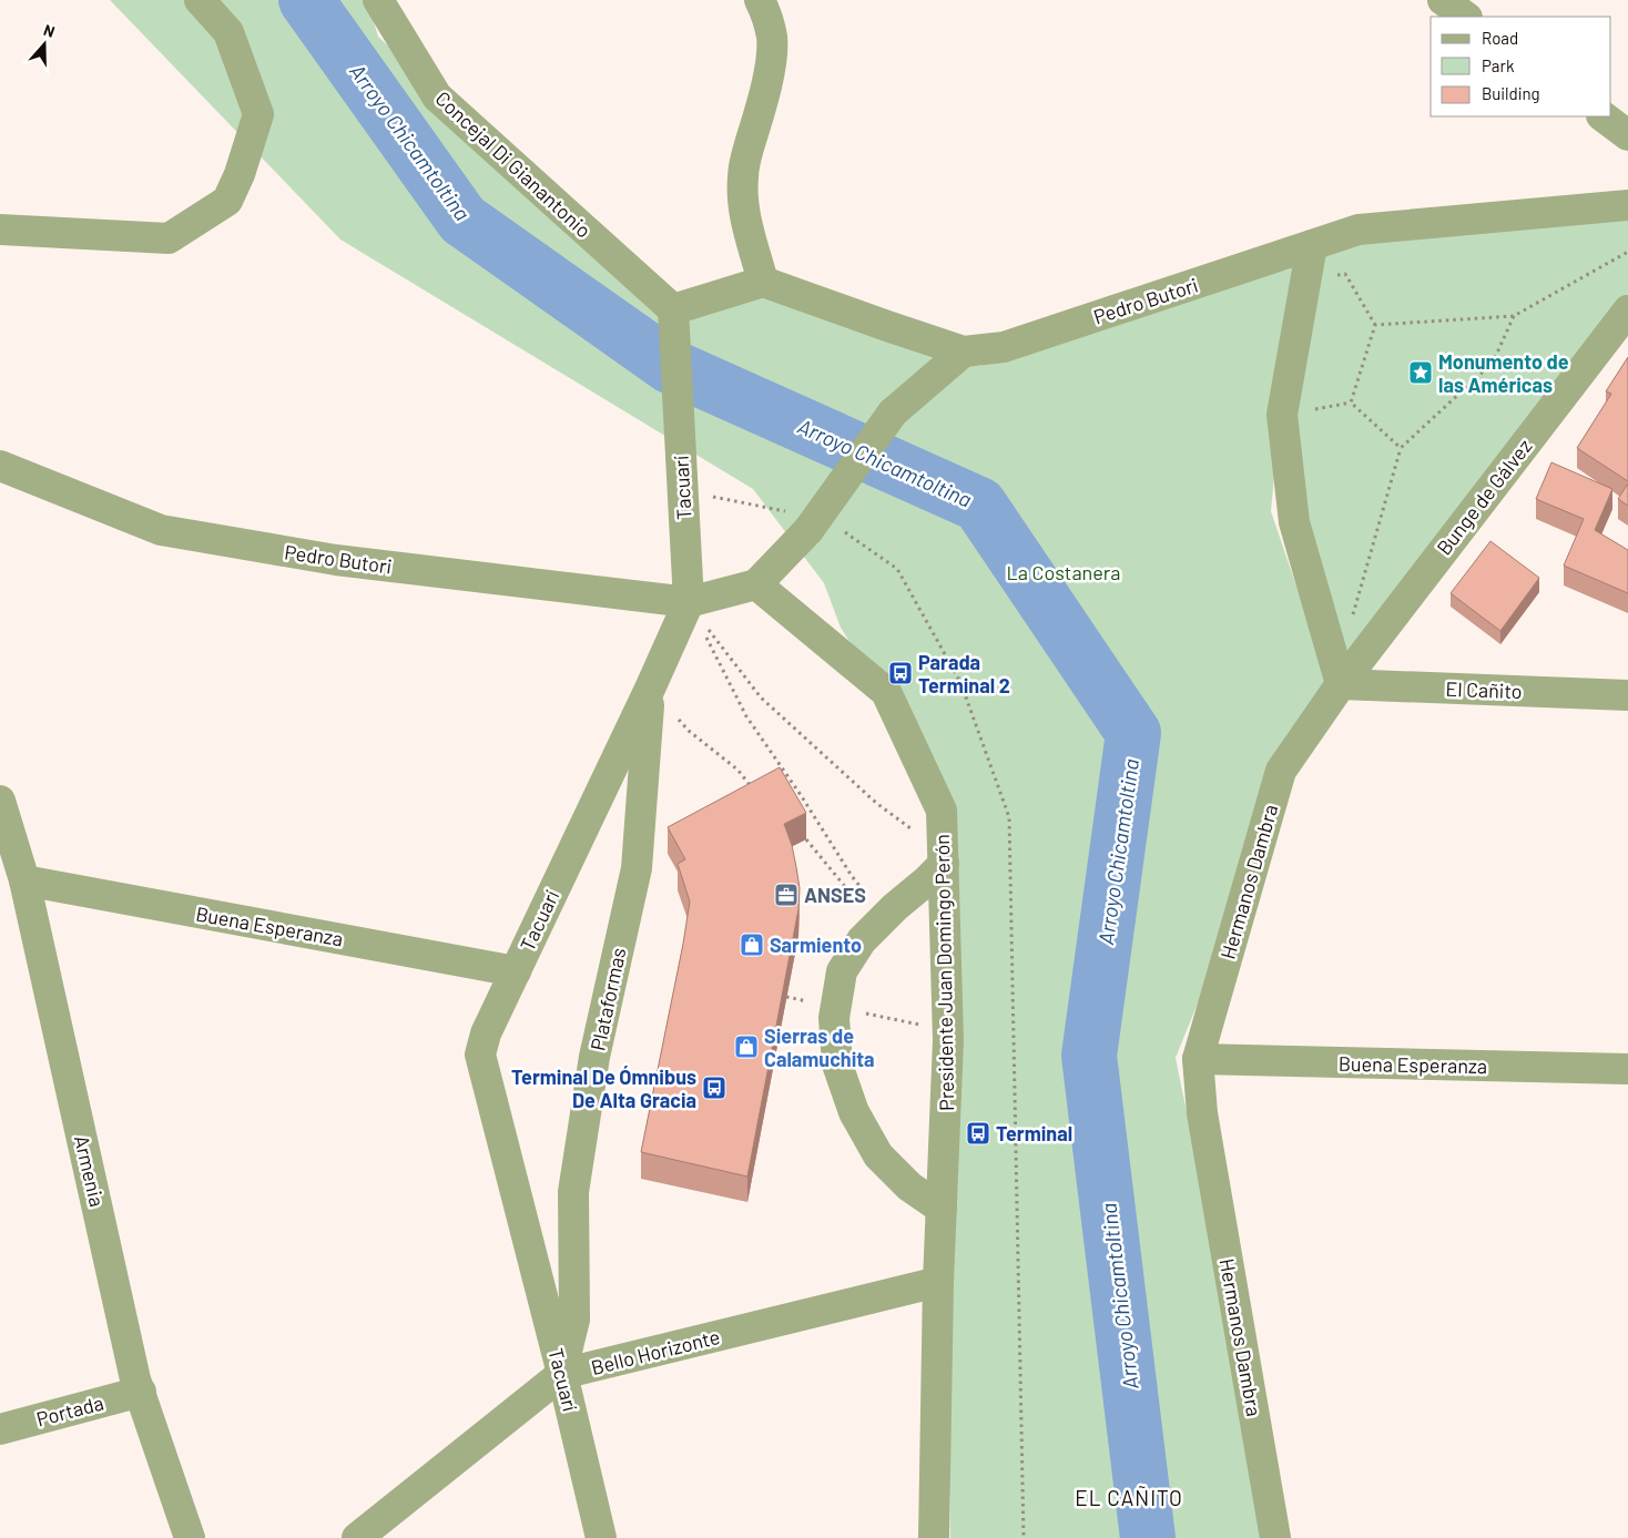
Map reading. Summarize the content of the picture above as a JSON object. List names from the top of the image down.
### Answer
{
  "streets": {
    "street": [
      "Concejal Di Gianantonio",
      "Pedro Butori",
      "Tacuarí",
      "Bunge de Gálvez",
      "El Cañito",
      "Hermanos Dambra",
      "Buena Esperanza",
      "Presidente Juan Domingo Perón",
      "Plataformas",
      "Armenia",
      "Bello Horizonte",
      "Portada"
    ]
  },
  "crossings": [
    ["Concejal Di Gianantonio", "Tacuarí"],
    ["Pedro Butori", "Tacuarí"],
    ["Tacuarí", "Buena Esperanza"],
    ["Tacuarí", "Plataformas"],
    ["Tacuarí", "Bello Horizonte"],
    ["Bunge de Gálvez", "El Cañito"],
    ["Bunge de Gálvez", "Hermanos Dambra"],
    ["El Cañito", "Hermanos Dambra"],
    ["Hermanos Dambra", "Buena Esperanza"],
    ["Buena Esperanza", "Armenia"],
    ["Presidente Juan Domingo Perón", "Bello Horizonte"],
    ["Plataformas", "Bello Horizonte"],
    ["Armenia", "Portada"]
  ],
  "districts": ["EL CAÑITO"],
  "water": ["Arroyo Chicamtoltina"],
  "parks": ["La Costanera"],
  "places": {
    "place": ["Monumento de las Américas"],
    "bus stop": ["Parada Terminal 2", "Terminal De Ómnibus De Alta Gracia", "Terminal"],
    "office": ["ANSES"],
    "shop": ["Sarmiento", "Sierras de Calamuchita"]
  },
  "legend": ["Road", "Park", "Building"],
  "north": "top"
}
